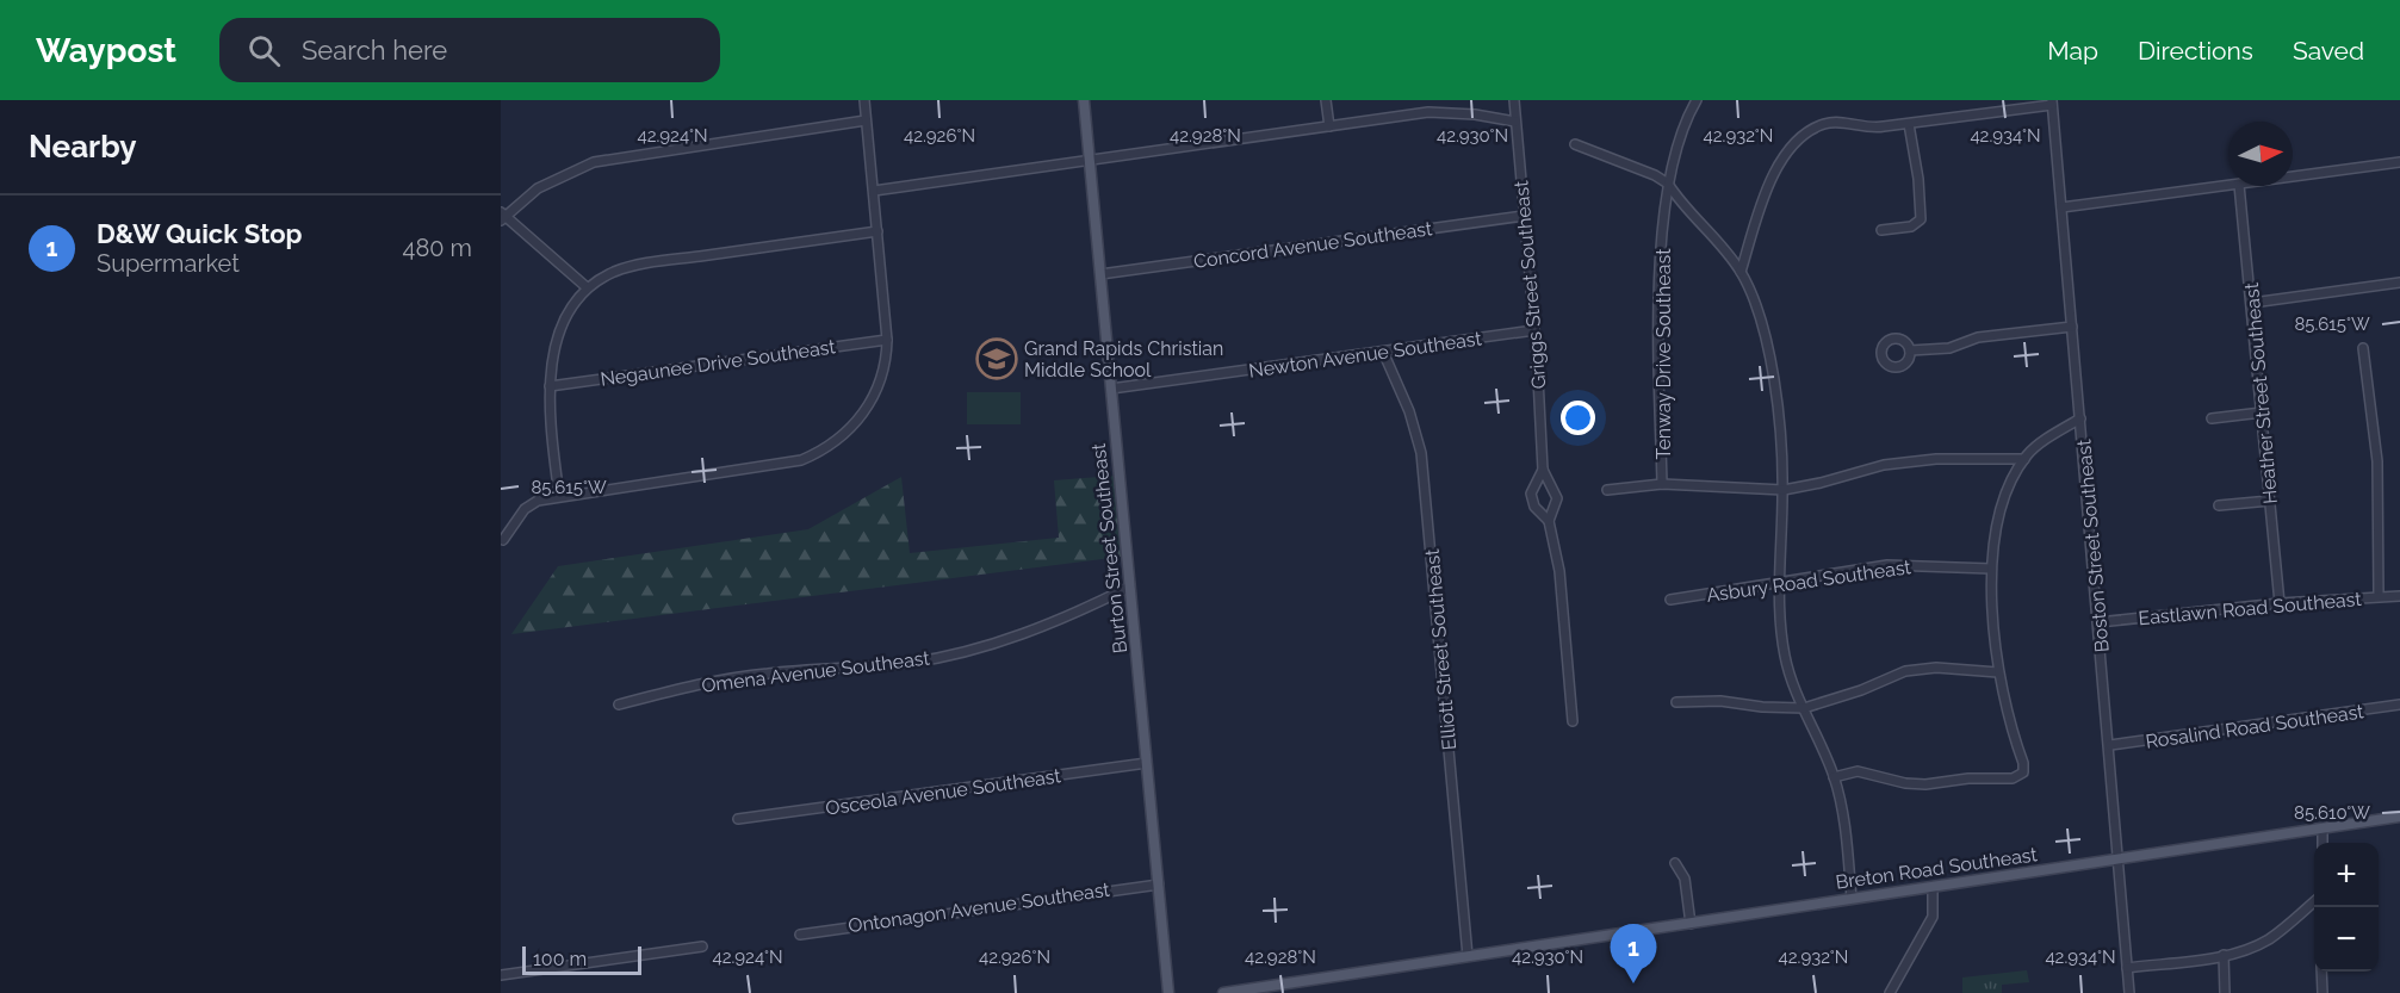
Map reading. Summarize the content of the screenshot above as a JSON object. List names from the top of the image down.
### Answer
{
  "streets": {
    "main road": ["Burton Street Southeast", "Breton Road Southeast"],
    "street": [
      "Concord Avenue Southeast",
      "Griggs Street Southeast",
      "Newton Avenue Southeast",
      "Tenway Drive Southeast",
      "Negaunee Drive Southeast",
      "Heather Street Southeast",
      "Boston Street Southeast",
      "Asbury Road Southeast",
      "Eastlawn Road Southeast",
      "Elliott Street Southeast",
      "Omena Avenue Southeast",
      "Rosalind Road Southeast",
      "Osceola Avenue Southeast",
      "Ontonagon Avenue Southeast"
    ]
  },
  "crossings": [
    ["Concord Avenue Southeast", "Griggs Street Southeast"],
    ["Concord Avenue Southeast", "Burton Street Southeast"],
    ["Griggs Street Southeast", "Newton Avenue Southeast"],
    ["Newton Avenue Southeast", "Burton Street Southeast"],
    ["Newton Avenue Southeast", "Elliott Street Southeast"],
    ["Heather Street Southeast", "Eastlawn Road Southeast"],
    ["Boston Street Southeast", "Eastlawn Road Southeast"],
    ["Boston Street Southeast", "Rosalind Road Southeast"],
    ["Boston Street Southeast", "Breton Road Southeast"],
    ["Burton Street Southeast", "Omena Avenue Southeast"],
    ["Burton Street Southeast", "Osceola Avenue Southeast"],
    ["Burton Street Southeast", "Ontonagon Avenue Southeast"],
    ["Elliott Street Southeast", "Breton Road Southeast"]
  ],
  "places": {
    "school or university": ["Grand Rapids Christian Middle School"]
  },
  "scale_bar": "100 m",
  "north": "right",
  "page": {
    "header": "Waypost",
    "search": "Search here",
    "nav": ["Map", "Directions", "Saved"],
    "heading": "Nearby",
    "list": [
      {
        "mark": "1",
        "name": "D&W Quick Stop",
        "note": "Supermarket",
        "value": "480 m"
      }
    ],
    "map_buttons": ["+", "−"],
    "pins": "1",
    "scale": "100 m"
  },
  "coordinates": [
    "42.924°N",
    "42.926°N",
    "42.928°N",
    "42.930°N",
    "42.932°N",
    "42.934°N",
    "85.615°W",
    "85.610°W"
  ]
}
